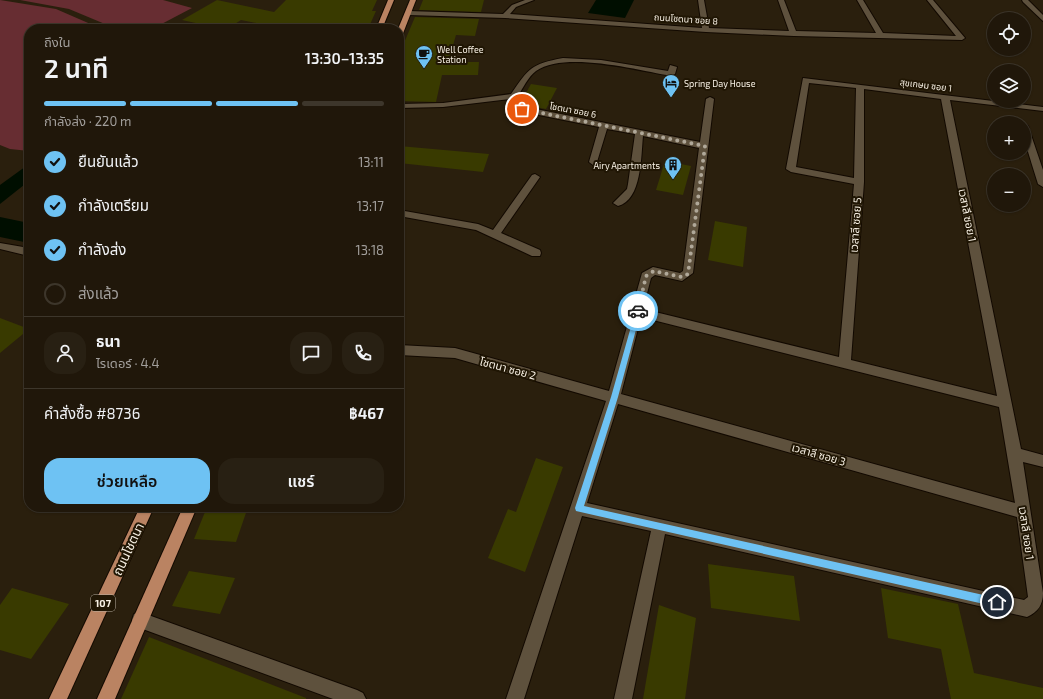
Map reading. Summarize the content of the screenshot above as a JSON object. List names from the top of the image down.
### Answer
{
  "streets": {
    "main road": ["ถนนโชตนา", "107"],
    "street": [
      "ถนนโชตนา ซอย 8",
      "สุขเกษม ซอย 1",
      "โชตนา ซอย 6",
      "เวสาลี ซอย 1",
      "เวสาลี ซอย 5",
      "โชตนา ซอย 2",
      "เวสาลี ซอย 3"
    ]
  },
  "crossings": [
    ["สุขเกษม ซอย 1", "เวสาลี ซอย 1"],
    ["สุขเกษม ซอย 1", "เวสาลี ซอย 5"],
    ["เวสาลี ซอย 1", "เวสาลี ซอย 3"],
    ["โชตนา ซอย 2", "เวสาลี ซอย 3"]
  ],
  "places": {
    "cafe": ["Well Coffee Station"],
    "hotel": ["Spring Day House"],
    "building": ["Airy Apartments"]
  },
  "page": {
    "map_buttons": ["+", "−"],
    "heading": ["2 นาที", "ถึงใน", "13:30–13:35"],
    "panel": [
      "ธนา",
      "ไรเดอร์ · 4.4",
      "คำสั่งซื้อ #8736",
      "฿467"
    ],
    "bar": "กำลังส่ง · 220 m",
    "list": [
      ["ยืนยันแล้ว", "13:11"],
      ["กำลังเตรียม", "13:17"],
      ["กำลังส่ง", "13:18"],
      "ส่งแล้ว"
    ],
    "buttons": ["ช่วยเหลือ", "แชร์"]
  }
}
